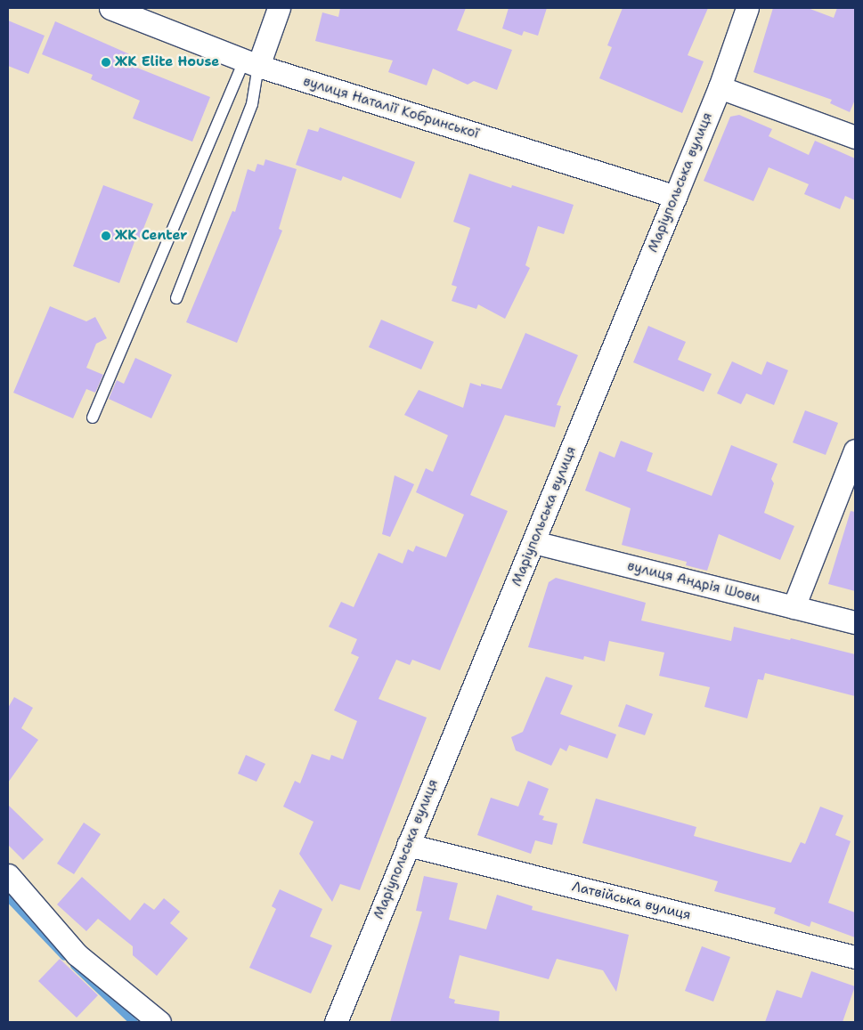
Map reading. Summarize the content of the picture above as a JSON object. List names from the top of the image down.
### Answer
{
  "streets": {
    "street": [
      "вулиця Наталії Кобринської",
      "Маріупольська вулиця",
      "вулиця Андрія Шови",
      "Латвійська вулиця"
    ]
  },
  "crossings": [
    ["вулиця Наталії Кобринської", "Маріупольська вулиця"],
    ["Маріупольська вулиця", "вулиця Андрія Шови"],
    ["Маріупольська вулиця", "Латвійська вулиця"]
  ],
  "places": ["ЖК Elite House", "ЖК Center"]
}
